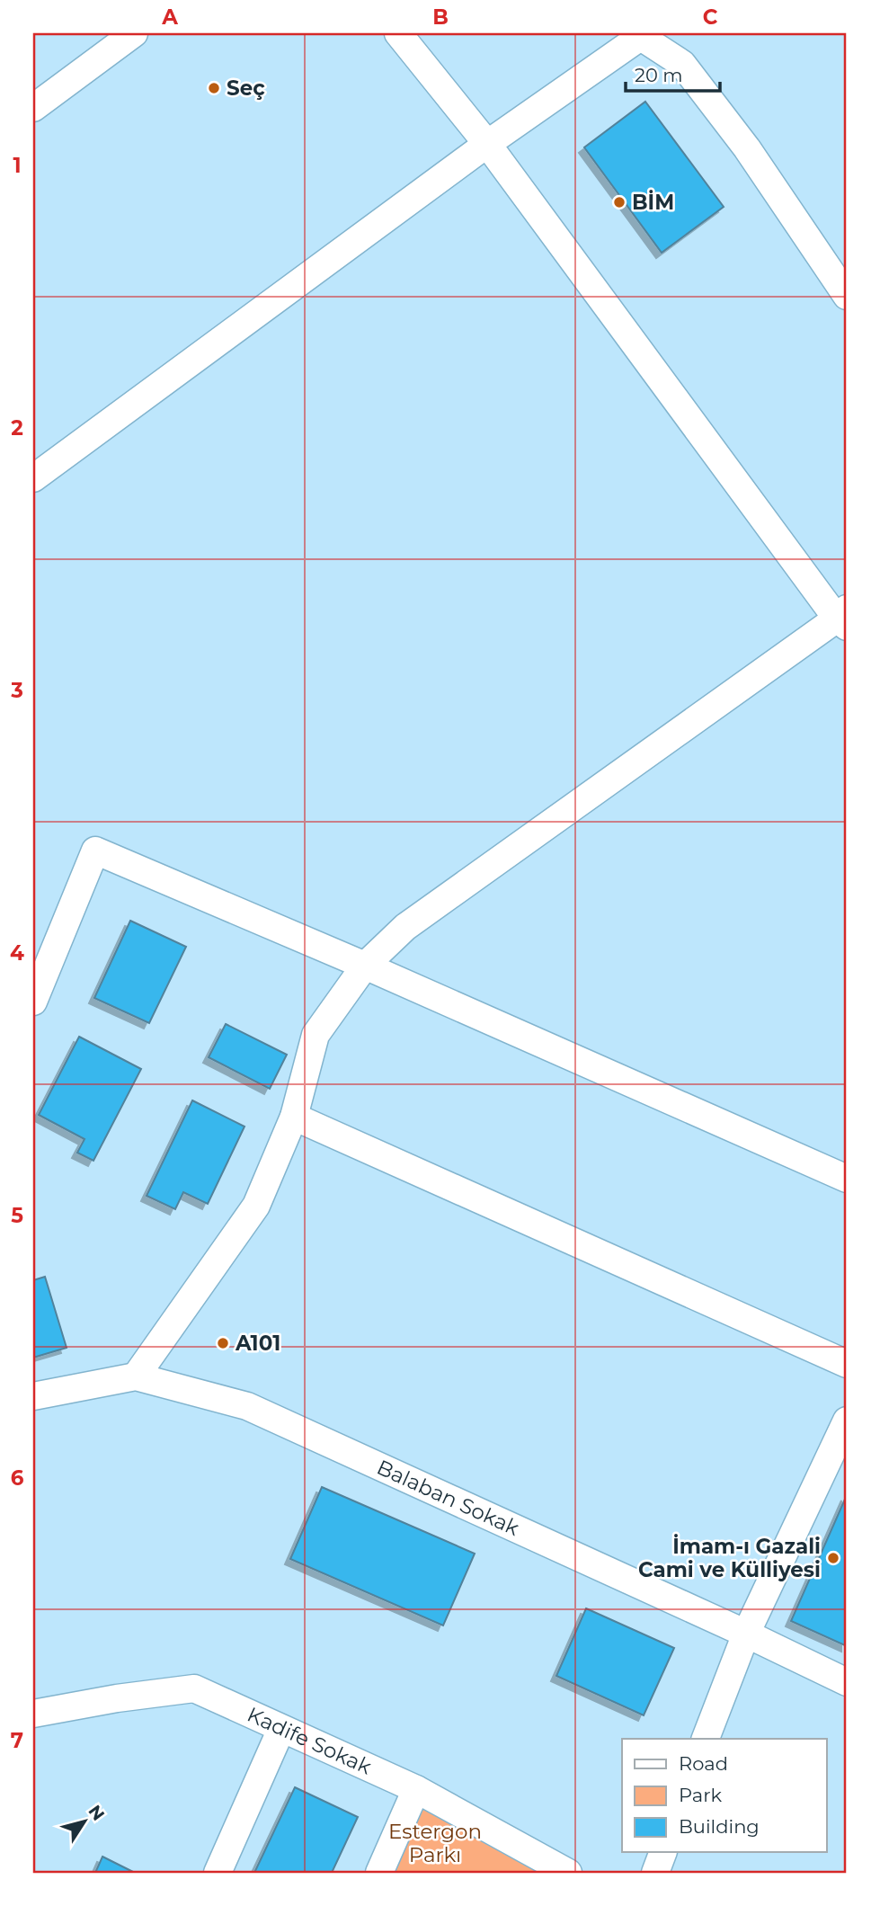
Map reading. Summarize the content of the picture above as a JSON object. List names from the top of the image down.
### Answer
{
  "streets": {
    "street": ["Balaban Sokak", "Kadife Sokak"]
  },
  "parks": ["Estergon Parkı"],
  "places": [
    "Seç",
    "BİM",
    "A101",
    "İmam-ı Gazali Cami ve Külliyesi"
  ],
  "legend": ["Road", "Park", "Building"],
  "scale_bar": "20 m",
  "north": "top right",
  "grid": {
    "columns": ["A", "B", "C"],
    "rows": [
      "1",
      "2",
      "3",
      "4",
      "5",
      "6",
      "7"
    ]
  }
}
